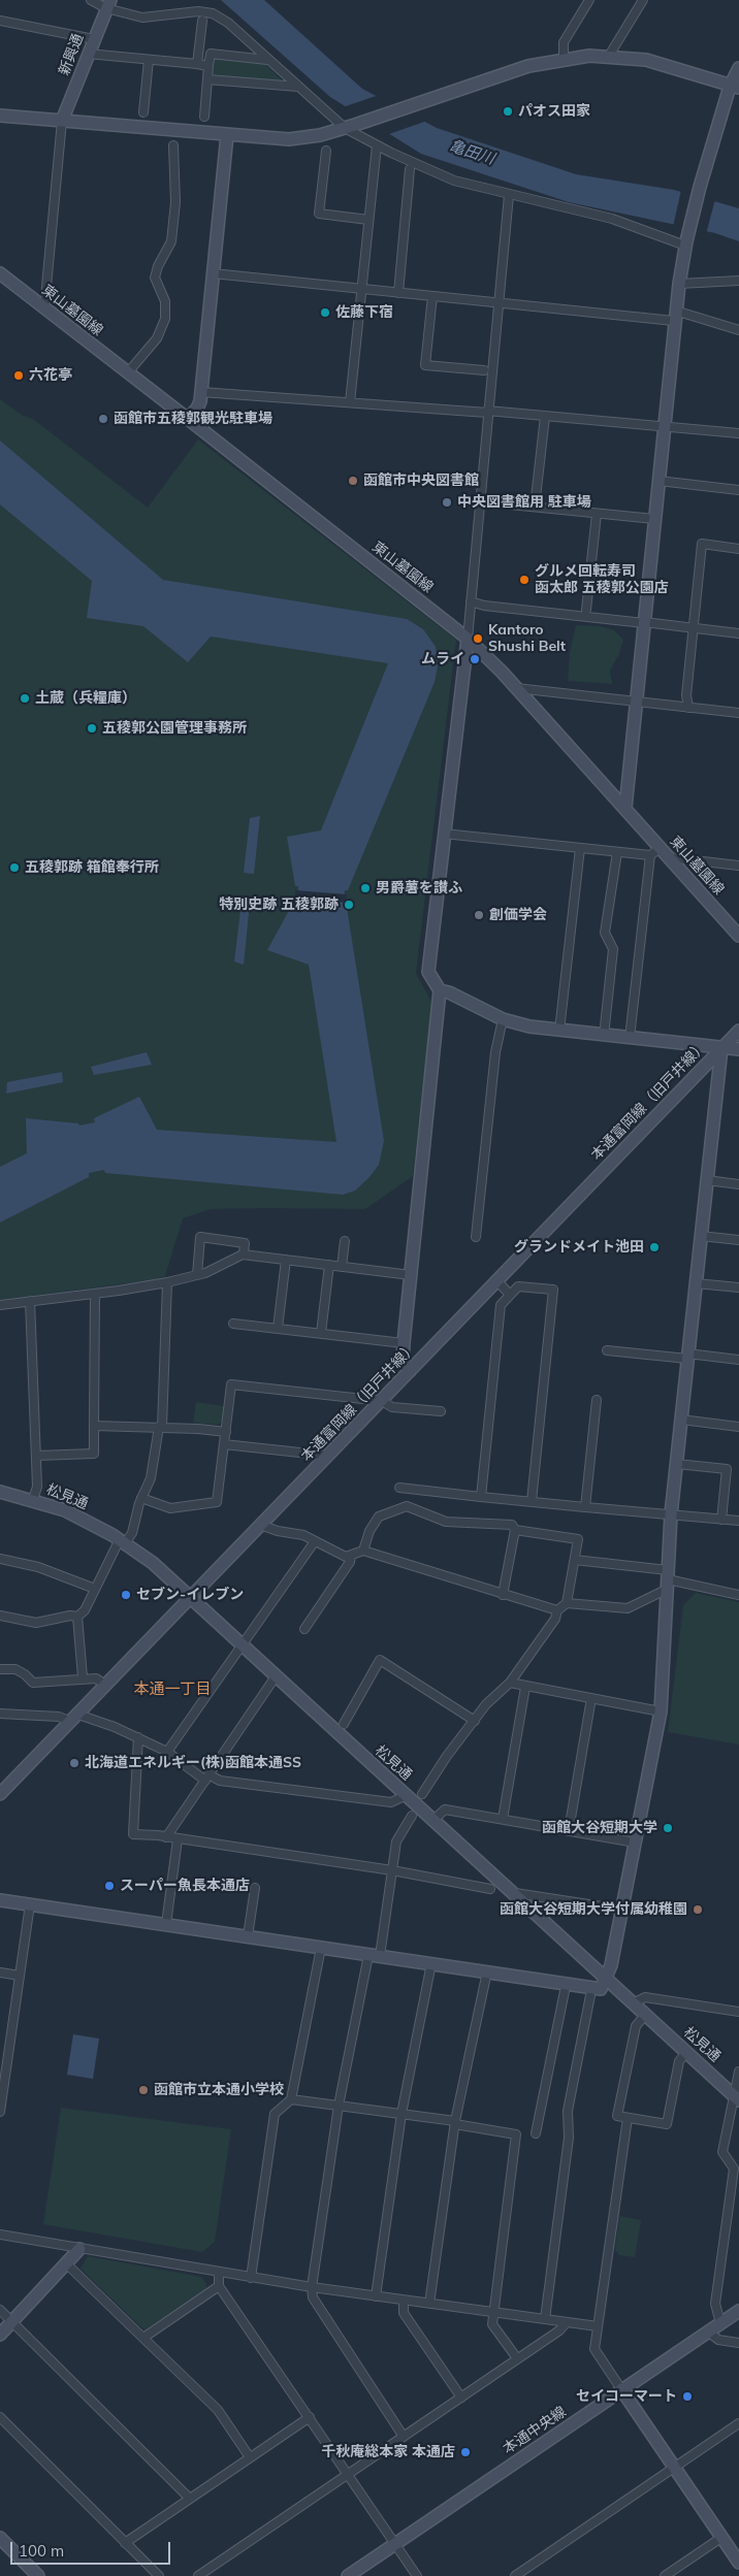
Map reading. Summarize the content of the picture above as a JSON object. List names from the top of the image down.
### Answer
{
  "streets": {
    "street": [
      "新興通",
      "東山墓園線",
      "本通富岡線（旧戸井線）",
      "松見通",
      "本通中央線"
    ]
  },
  "crossings": [
    ["本通富岡線（旧戸井線）", "松見通"]
  ],
  "districts": ["本通一丁目"],
  "water": ["亀田川"],
  "places": [
    "パオス田家",
    "佐藤下宿",
    "六花亭",
    "函館市五稜郭観光駐車場",
    "函館市中央図書館",
    "中央図書館用 駐車場",
    "グルメ回転寿司 函太郎 五稜郭公園店",
    "Kantoro Shushi Belt",
    "ムライ",
    "土蔵（兵糧庫）",
    "五稜郭公園管理事務所",
    "五稜郭跡 箱館奉行所",
    "男爵薯を讃ふ",
    "特別史跡 五稜郭跡",
    "創価学会",
    "グランドメイト池田",
    "セブン-イレブン",
    "北海道エネルギー(株)函館本通SS",
    "函館大谷短期大学",
    "スーパー魚長本通店",
    "函館大谷短期大学付属幼稚園",
    "函館市立本通小学校",
    "セイコーマート",
    "千秋庵総本家 本通店"
  ],
  "scale_bar": "100 m"
}
